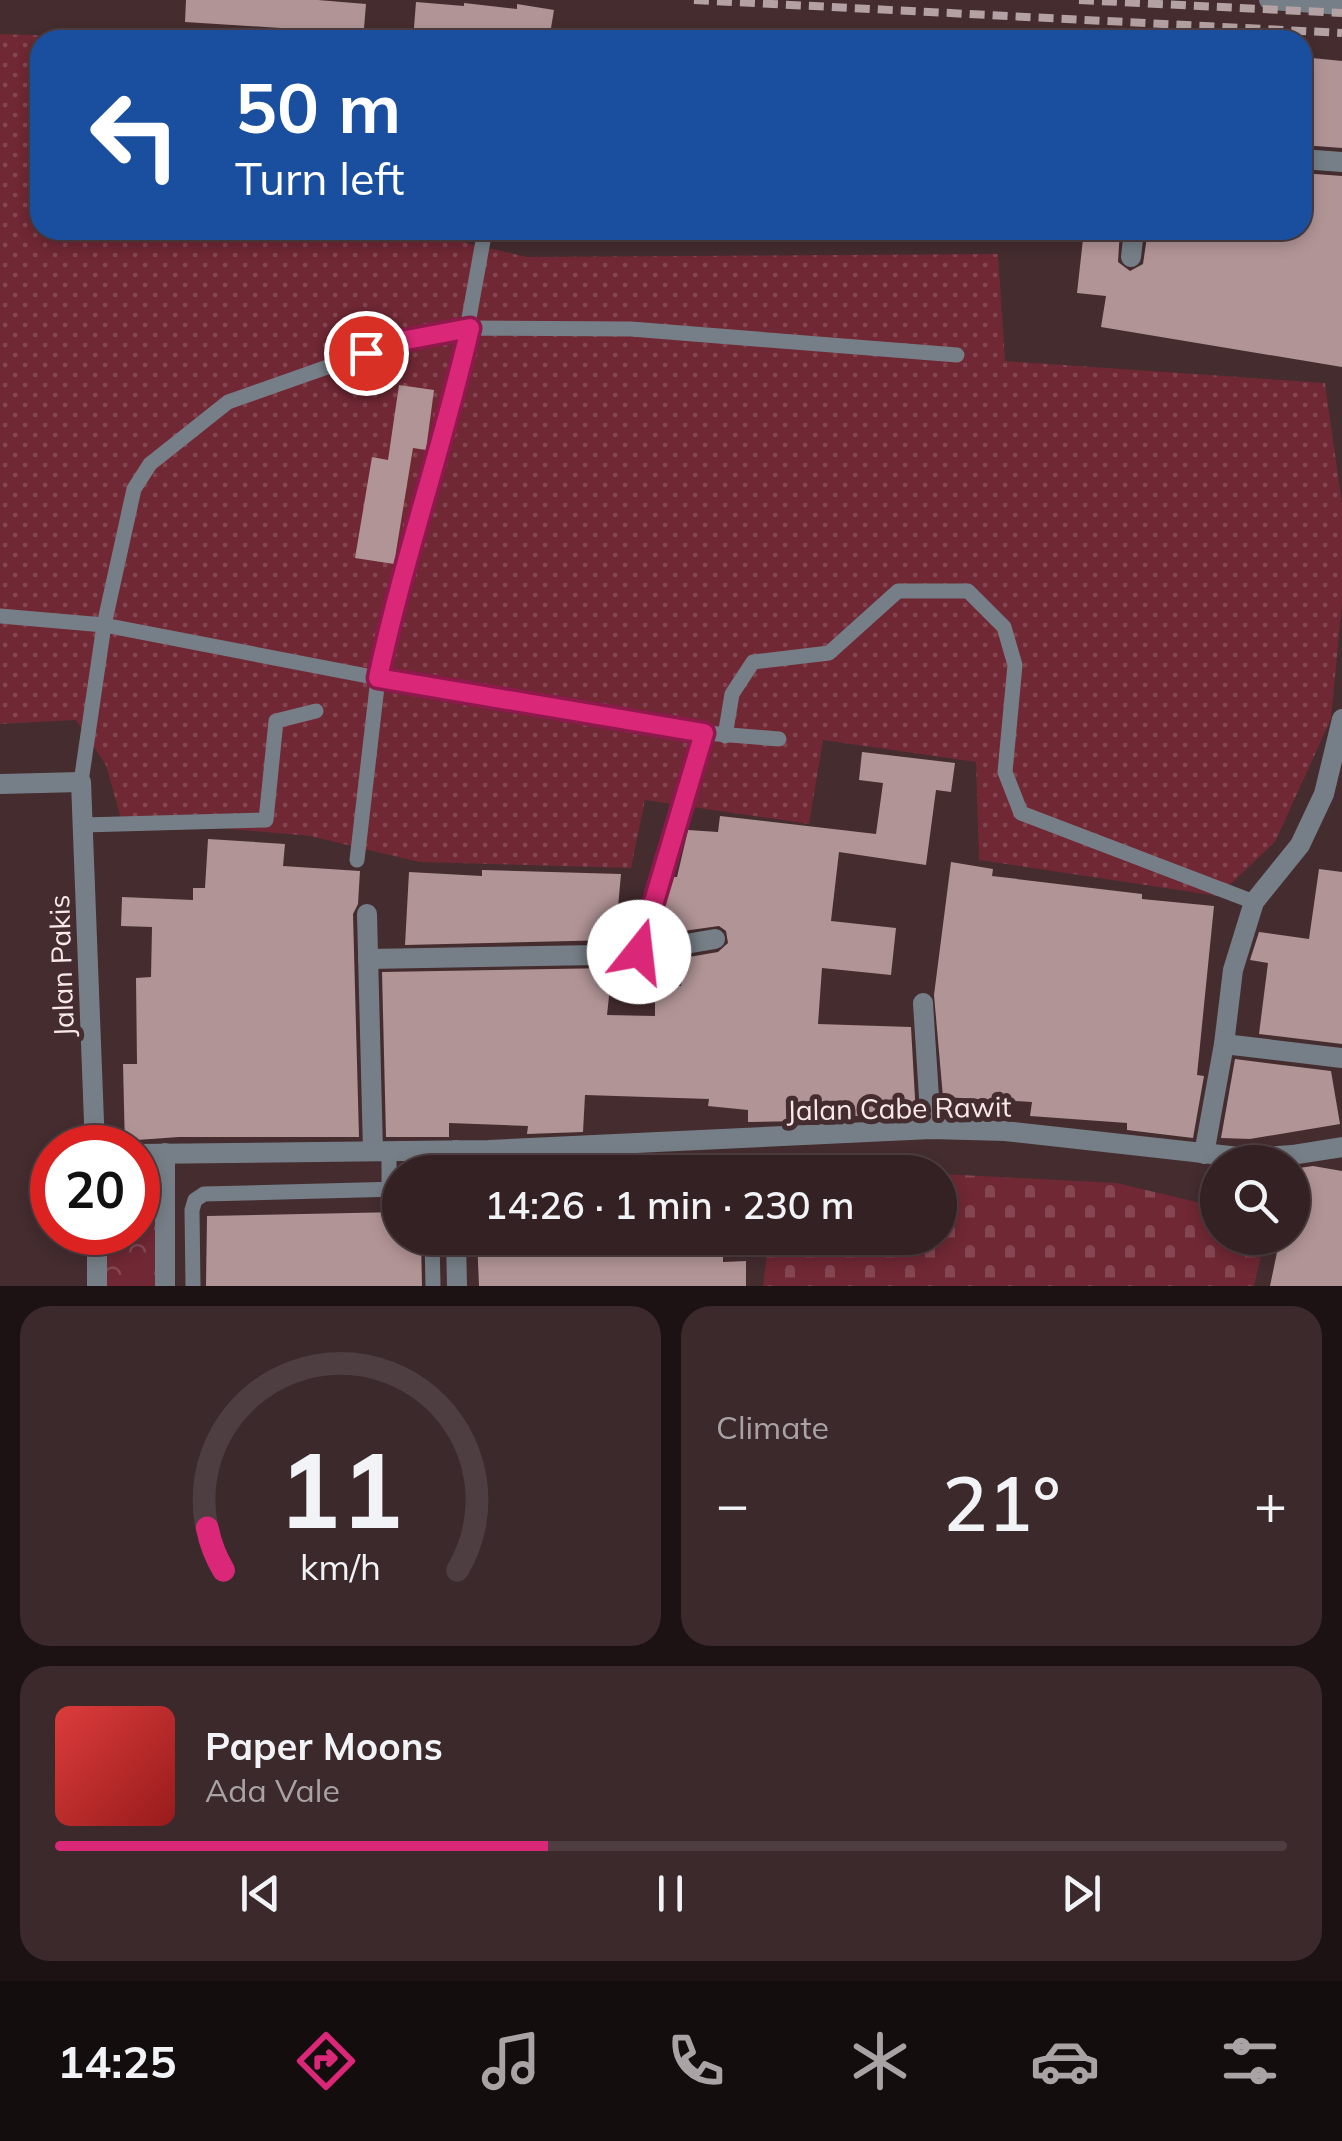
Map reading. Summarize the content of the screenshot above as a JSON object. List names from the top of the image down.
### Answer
{
  "streets": {
    "street": ["Jalan Pakis", "Jalan Cabe Rawit"]
  },
  "page": {
    "turn": ["50 m", "Turn left"],
    "limit": "20",
    "trip": "14:26 · 1 min · 230 m",
    "tile": "Climate",
    "heat": ["−", "21°", "+"],
    "song": ["Paper Moons", "Ada Vale"],
    "tabs": "14:25",
    "gauge": ["11", "km/h"]
  }
}
